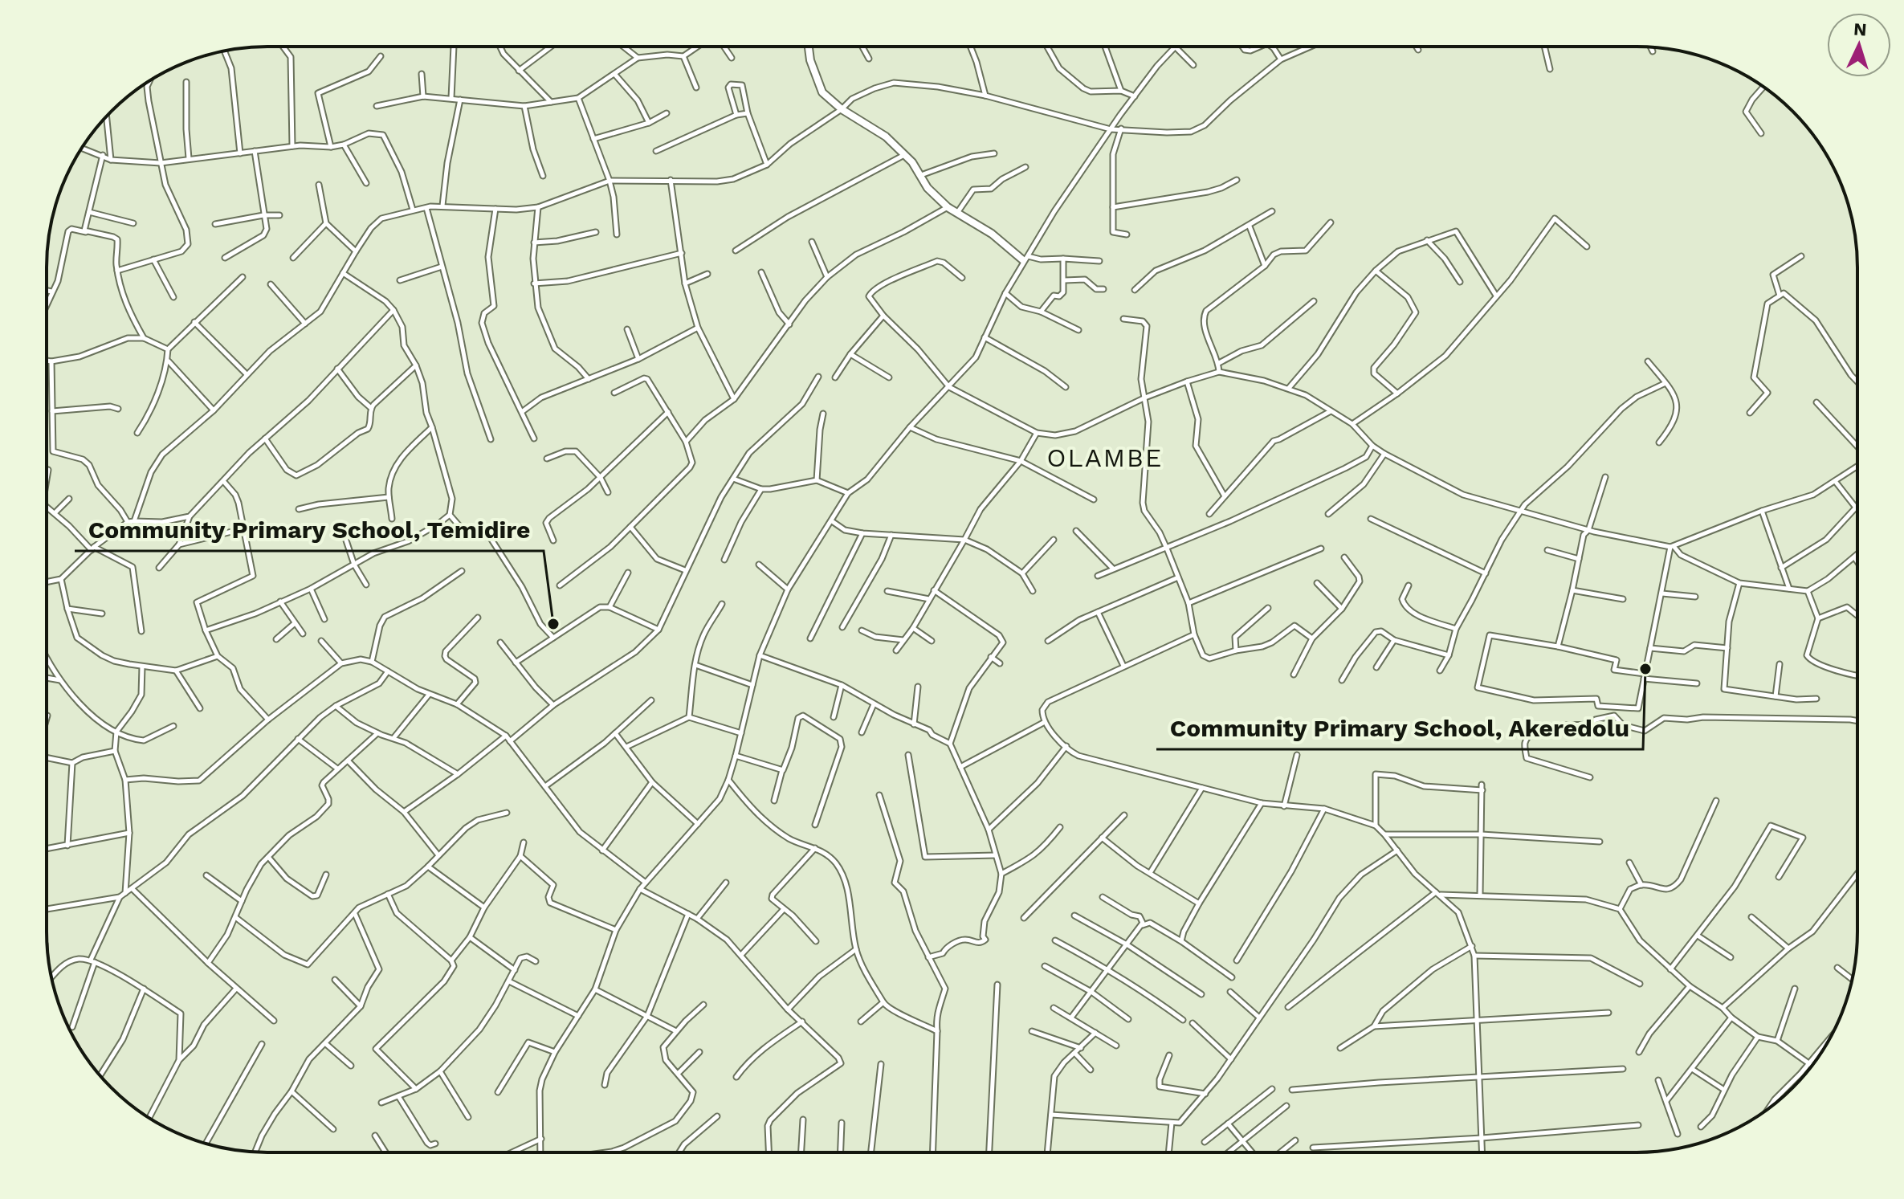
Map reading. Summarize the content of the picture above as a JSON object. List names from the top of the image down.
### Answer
{
  "districts": ["OLAMBE"],
  "places": ["Community Primary School, Temidire", "Community Primary School, Akeredolu"],
  "north": "top"
}
